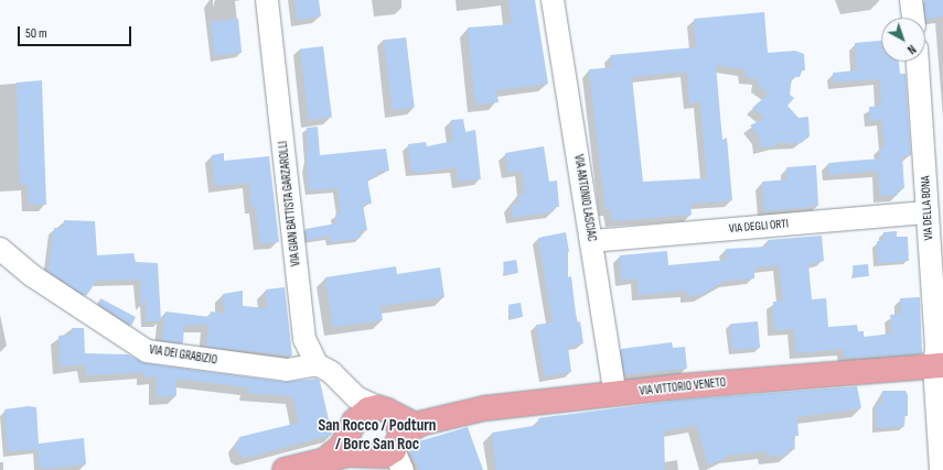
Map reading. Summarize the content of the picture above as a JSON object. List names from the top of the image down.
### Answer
{
  "streets": {
    "main road": ["VIA VITTORIO VENETO"],
    "street": [
      "VIA ANTONIO LASCIAC",
      "VIA GIAN BATTISTA GARZAROLLI",
      "VIA DELLA BONA",
      "VIA DEGLI ORTI",
      "VIA DEI GRABIZIO"
    ]
  },
  "crossings": [
    ["VIA ANTONIO LASCIAC", "VIA DEGLI ORTI"],
    ["VIA ANTONIO LASCIAC", "VIA VITTORIO VENETO"],
    ["VIA GIAN BATTISTA GARZAROLLI", "VIA DEI GRABIZIO"],
    ["VIA DELLA BONA", "VIA DEGLI ORTI"],
    ["VIA DELLA BONA", "VIA VITTORIO VENETO"]
  ],
  "districts": ["San Rocco / Podturn / Borc San Roc"],
  "scale_bar": "50 m",
  "north": "bottom right"
}
